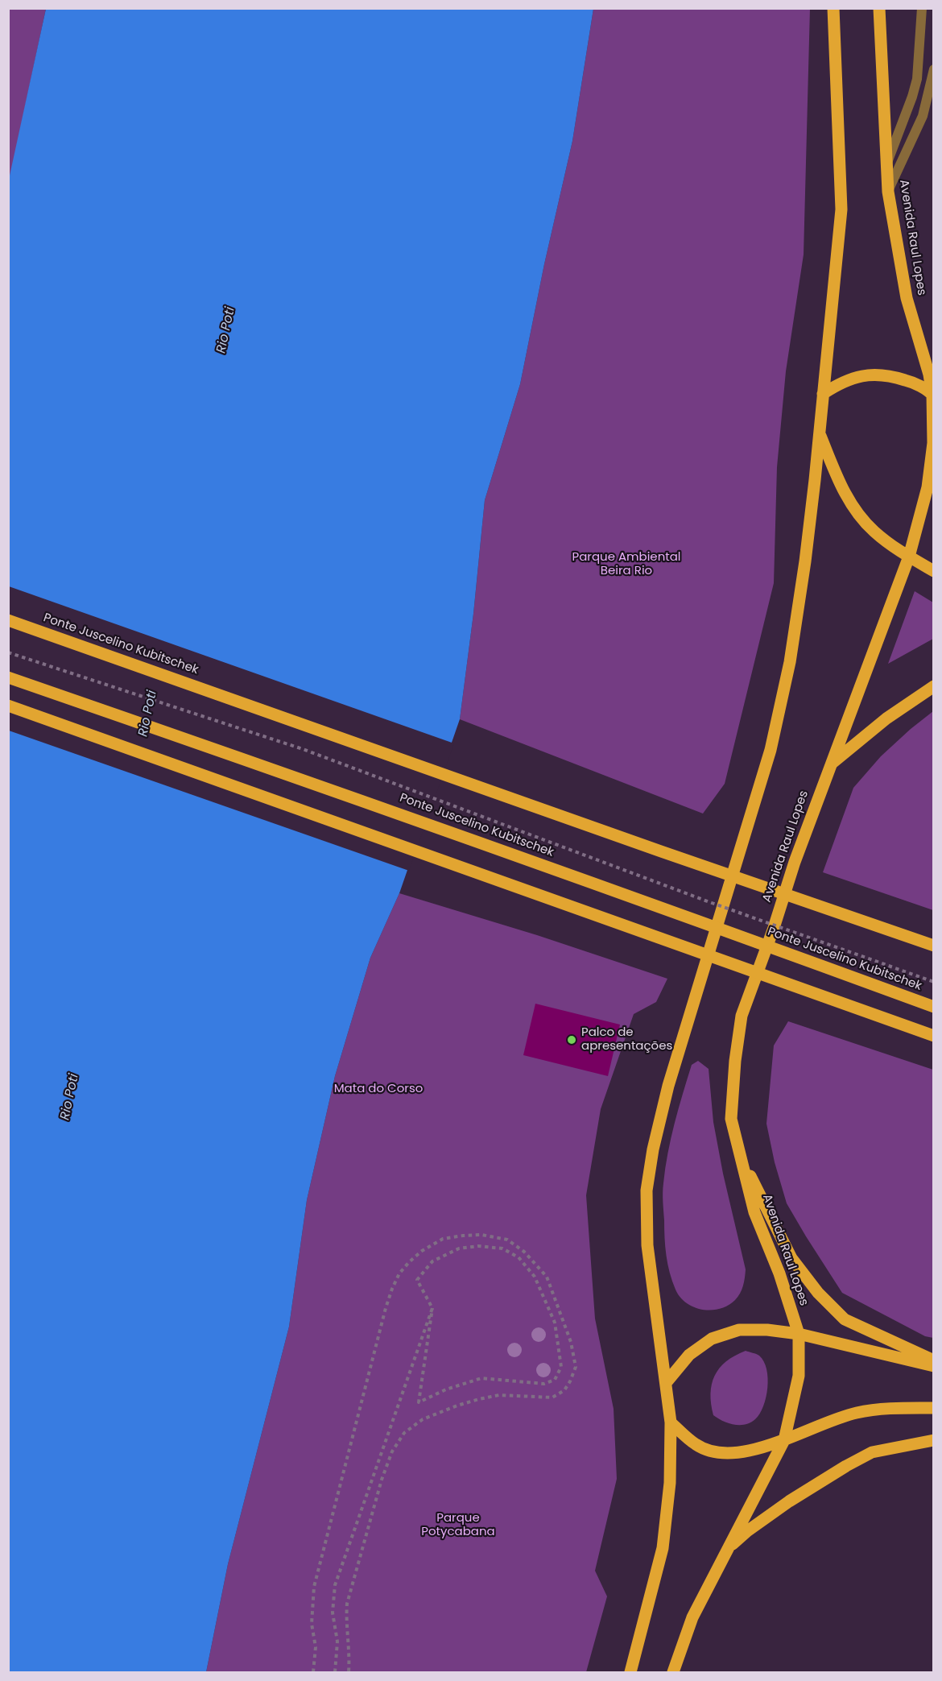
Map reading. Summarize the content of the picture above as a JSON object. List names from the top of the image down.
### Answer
{
  "streets": {
    "main road": ["Avenida Raul Lopes", "Ponte Juscelino Kubitschek"]
  },
  "water": ["Rio Poti"],
  "parks": ["Parque Ambiental Beira Rio", "Mata do Corso", "Parque Potycabana"],
  "places": ["Palco de apresentações"]
}
